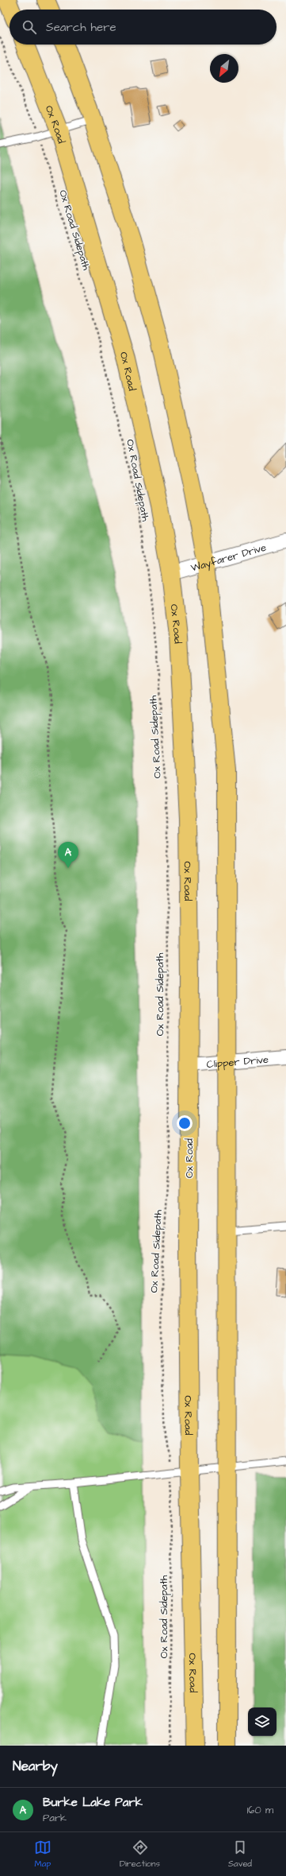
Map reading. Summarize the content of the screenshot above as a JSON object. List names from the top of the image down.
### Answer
{
  "streets": {
    "highway": ["Ox Road"],
    "street": ["Wayfarer Drive", "Clipper Drive"],
    "path": ["Ox Road Sidepath"]
  },
  "crossings": [
    ["Ox Road", "Wayfarer Drive"],
    ["Ox Road", "Clipper Drive"]
  ],
  "north": "bottom left",
  "page": {
    "search": "Search here",
    "pins": "A",
    "heading": "Nearby",
    "list": [
      {
        "mark": "A",
        "name": "Burke Lake Park",
        "note": "Park",
        "value": "160 m"
      }
    ],
    "nav": ["Map", "Directions", "Saved"]
  }
}
